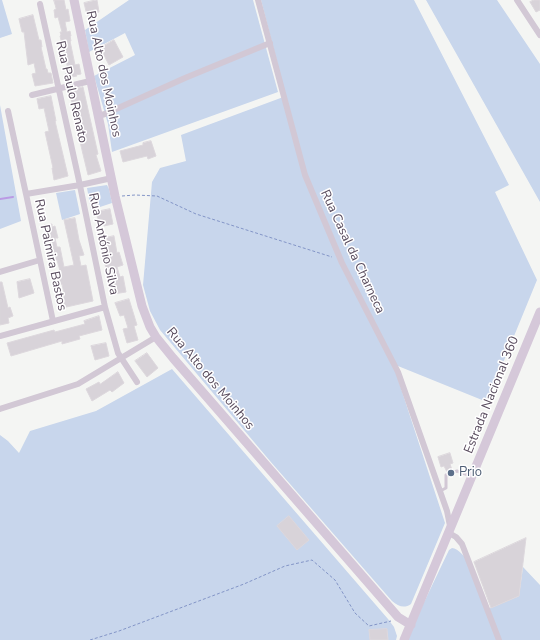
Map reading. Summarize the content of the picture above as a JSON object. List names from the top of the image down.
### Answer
{
  "streets": {
    "street": [
      "Rua Alto dos Moinhos",
      "Rua Paulo Renato",
      "Rua António Silva",
      "Rua Casal da Charneca",
      "Rua Palmira Bastos",
      "Estrada Nacional 360"
    ]
  },
  "crossings": [
    ["Rua Paulo Renato", "Rua António Silva"],
    ["Rua Casal da Charneca", "Estrada Nacional 360"]
  ],
  "places": ["Prio"]
}
